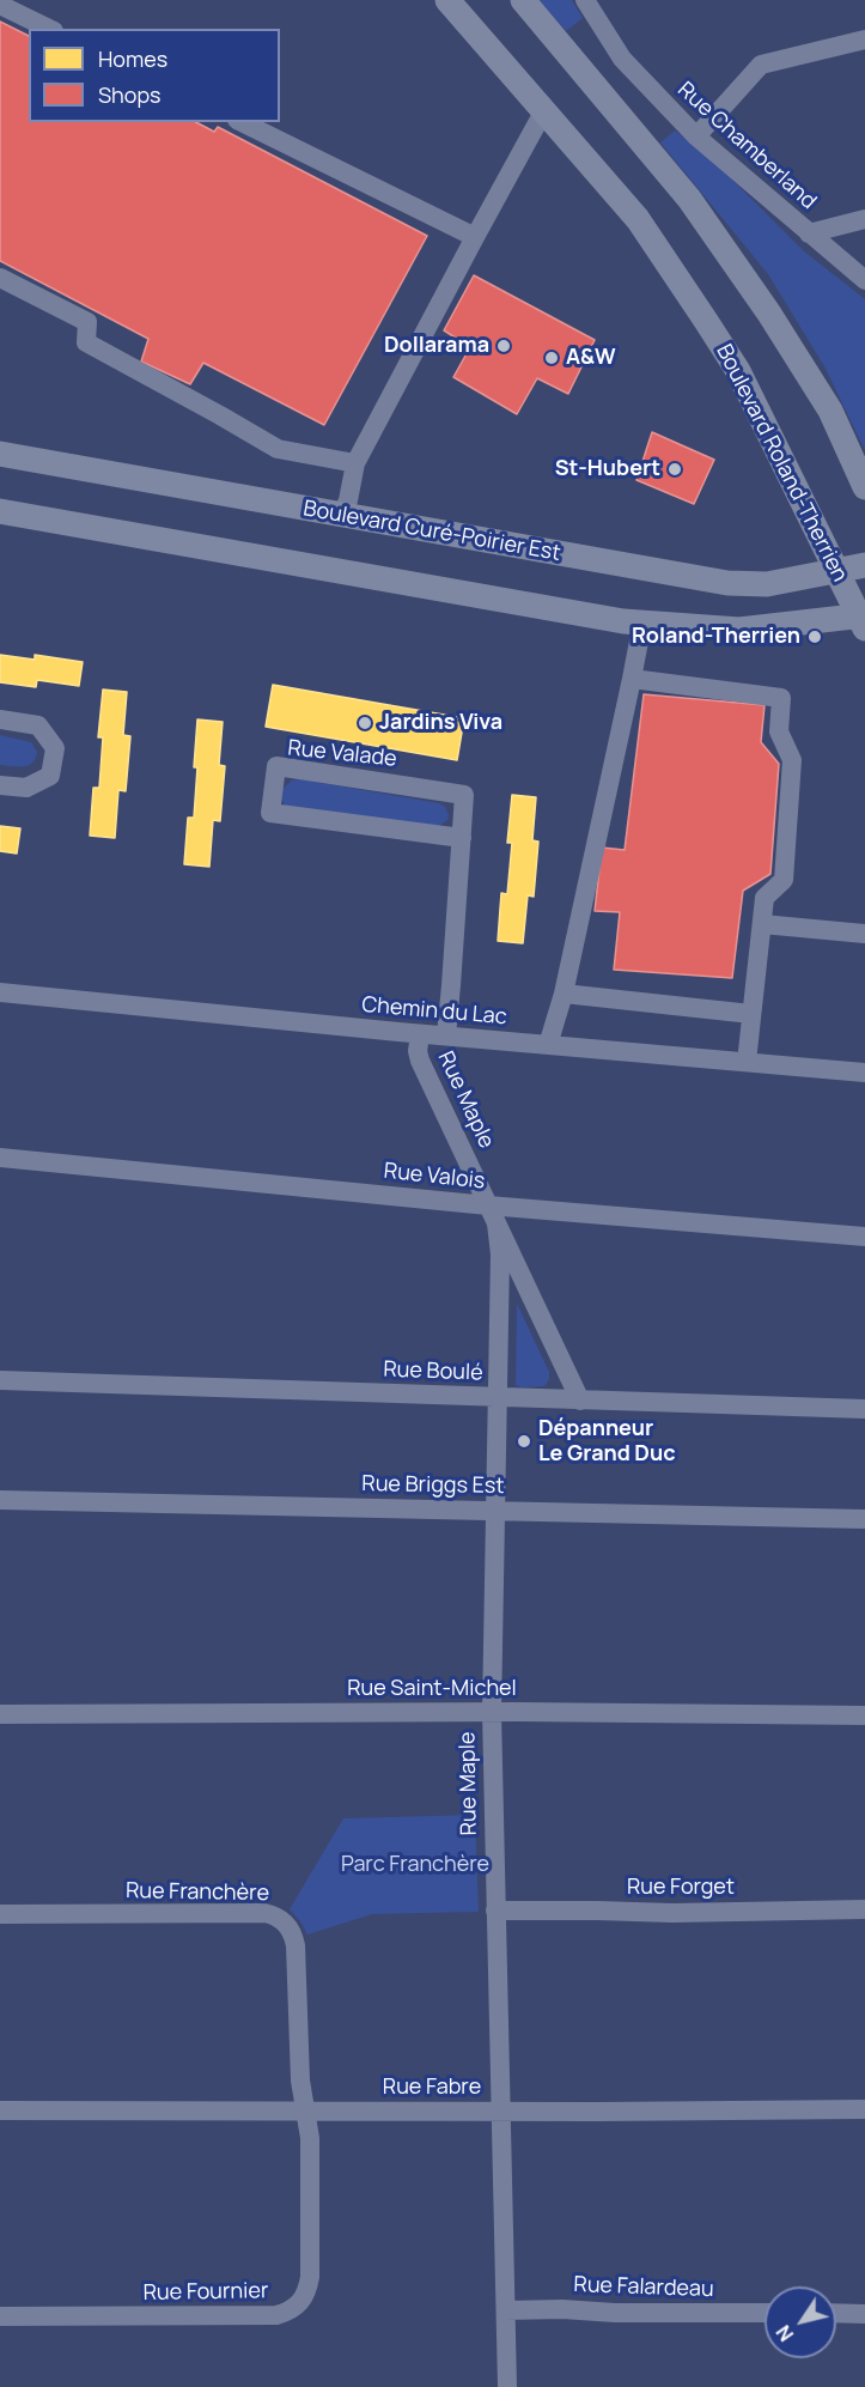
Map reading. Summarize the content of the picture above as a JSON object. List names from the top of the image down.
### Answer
{
  "streets": {
    "main road": ["Boulevard Roland-Therrien", "Boulevard Curé-Poirier Est"],
    "street": [
      "Rue Chamberland",
      "Rue Valade",
      "Chemin du Lac",
      "Rue Maple",
      "Rue Valois",
      "Rue Boulé",
      "Rue Briggs Est",
      "Rue Saint-Michel",
      "Rue Forget",
      "Rue Franchère",
      "Rue Fabre",
      "Rue Falardeau",
      "Rue Fournier"
    ]
  },
  "crossings": [
    ["Boulevard Roland-Therrien", "Boulevard Curé-Poirier Est"],
    ["Rue Valade", "Chemin du Lac"],
    ["Chemin du Lac", "Rue Maple"],
    ["Rue Maple", "Rue Valois"],
    ["Rue Maple", "Rue Boulé"],
    ["Rue Maple", "Rue Briggs Est"],
    ["Rue Maple", "Rue Saint-Michel"],
    ["Rue Maple", "Rue Forget"],
    ["Rue Maple", "Rue Fabre"],
    ["Rue Maple", "Rue Falardeau"],
    ["Rue Franchère", "Rue Fabre"],
    ["Rue Franchère", "Rue Fournier"],
    ["Rue Fabre", "Rue Fournier"]
  ],
  "parks": ["Parc Franchère"],
  "places": [
    "Dollarama",
    "A&W",
    "St-Hubert",
    "Roland-Therrien",
    "Jardins Viva",
    "Dépanneur Le Grand Duc"
  ],
  "legend": ["Homes", "Shops"],
  "north": "bottom left"
}
